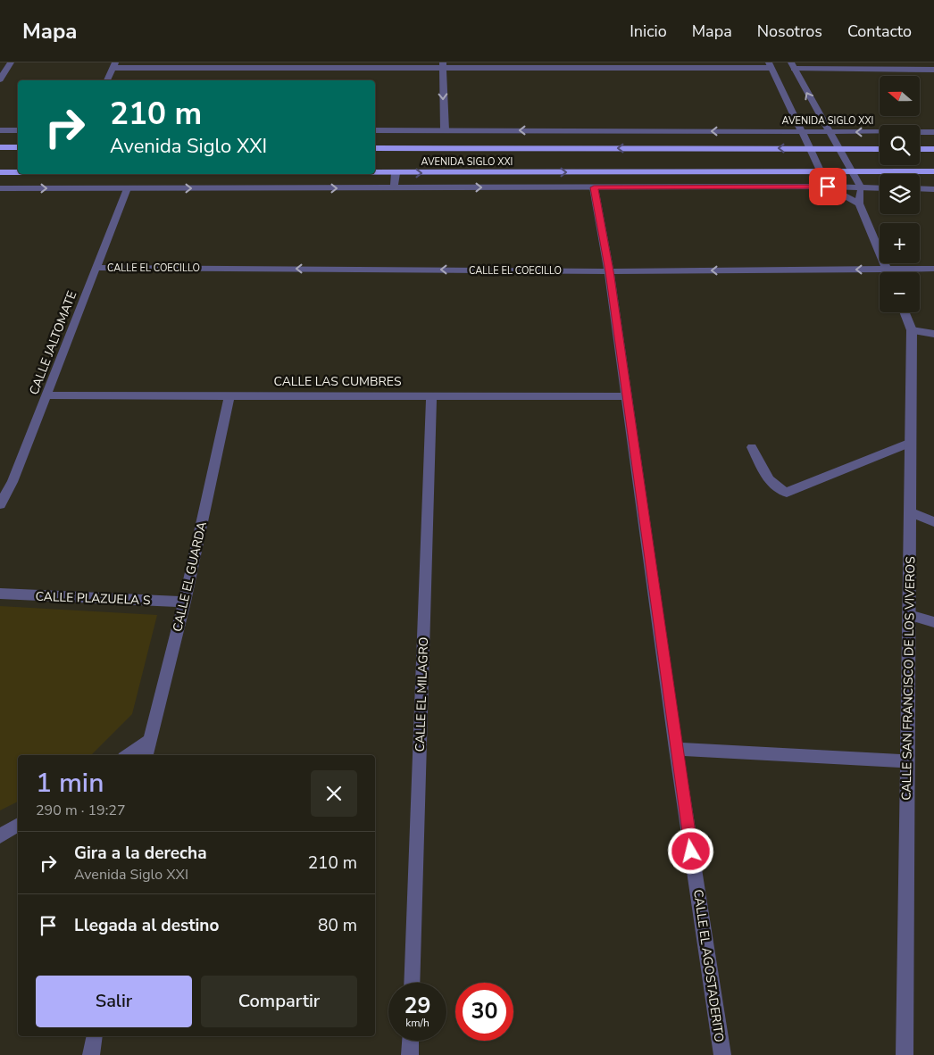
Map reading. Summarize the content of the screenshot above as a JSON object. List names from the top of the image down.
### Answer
{
  "streets": {
    "highway": ["AVENIDA SIGLO XXI"],
    "street": [
      "CALLE EL COECILLO",
      "CALLE JALTOMATE",
      "CALLE LAS CUMBRES",
      "CALLE EL GUARDA",
      "CALLE PLAZUELA S",
      "CALLE SAN FRANCISCO DE LOS VIVEROS",
      "CALLE EL MILAGRO",
      "CALLE EL AGOSTADERITO"
    ]
  },
  "crossings": [
    ["CALLE EL COECILLO", "CALLE JALTOMATE"],
    ["CALLE EL COECILLO", "CALLE EL AGOSTADERITO"],
    ["CALLE JALTOMATE", "CALLE LAS CUMBRES"],
    ["CALLE LAS CUMBRES", "CALLE EL GUARDA"],
    ["CALLE LAS CUMBRES", "CALLE EL MILAGRO"],
    ["CALLE LAS CUMBRES", "CALLE EL AGOSTADERITO"],
    ["CALLE EL GUARDA", "CALLE PLAZUELA S"]
  ],
  "north": "left",
  "page": {
    "header": "Mapa",
    "nav": [
      "Inicio",
      "Mapa",
      "Nosotros",
      "Contacto"
    ],
    "map_buttons": ["+", "−"],
    "turn": ["210 m", "Avenida Siglo XXI"],
    "heading": ["1 min", "290 m · 19:27"],
    "list": [
      {
        "name": "Gira a la derecha",
        "note": "Avenida Siglo XXI",
        "value": "210 m"
      },
      {
        "name": "Llegada al destino",
        "value": "80 m"
      }
    ],
    "buttons": ["Salir", "Compartir"],
    "speed": "29 km/h",
    "limit": "30"
  }
}
